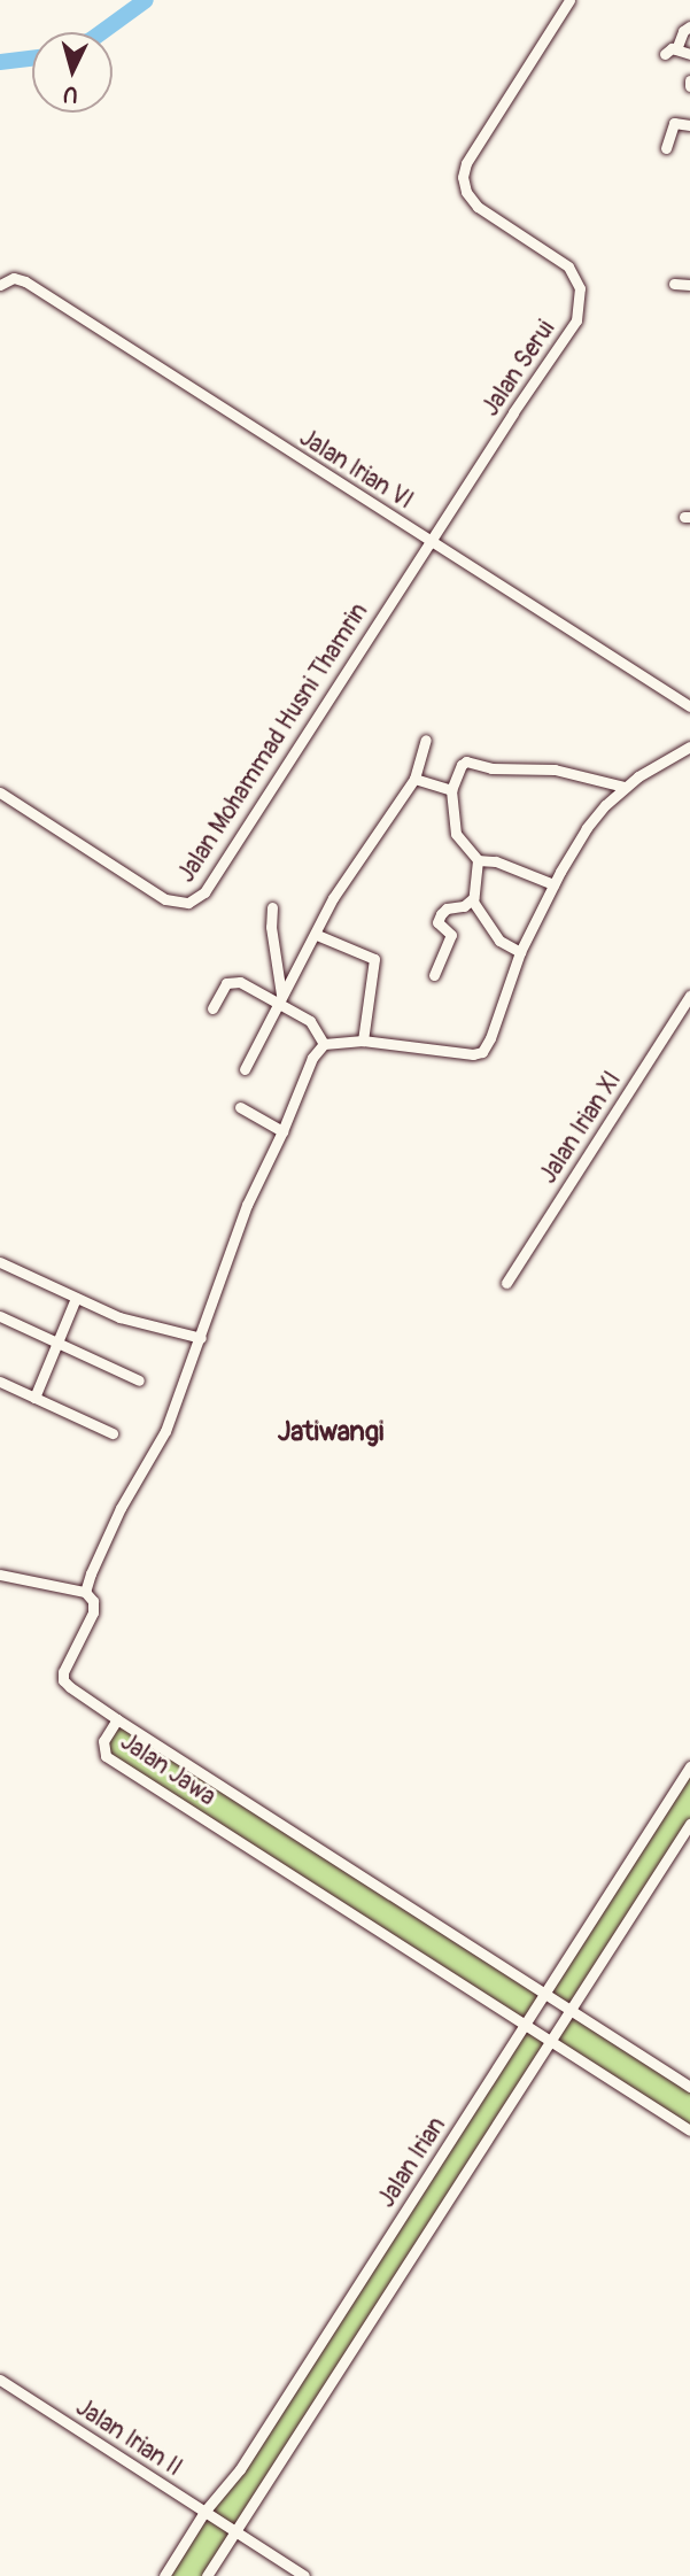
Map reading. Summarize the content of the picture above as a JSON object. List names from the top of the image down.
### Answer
{
  "streets": {
    "street": [
      "Jalan Serui",
      "Jalan Irian VI",
      "Jalan Mohammad Husni Thamrin",
      "Jalan Irian XI",
      "Jalan Jawa",
      "Jalan Irian",
      "Jalan Irian II"
    ]
  },
  "crossings": [
    ["Jalan Serui", "Jalan Irian VI"],
    ["Jalan Serui", "Jalan Mohammad Husni Thamrin"],
    ["Jalan Irian VI", "Jalan Mohammad Husni Thamrin"],
    ["Jalan Jawa", "Jalan Irian"],
    ["Jalan Irian", "Jalan Irian II"]
  ],
  "districts": ["Jatiwangi"],
  "north": "bottom"
}
